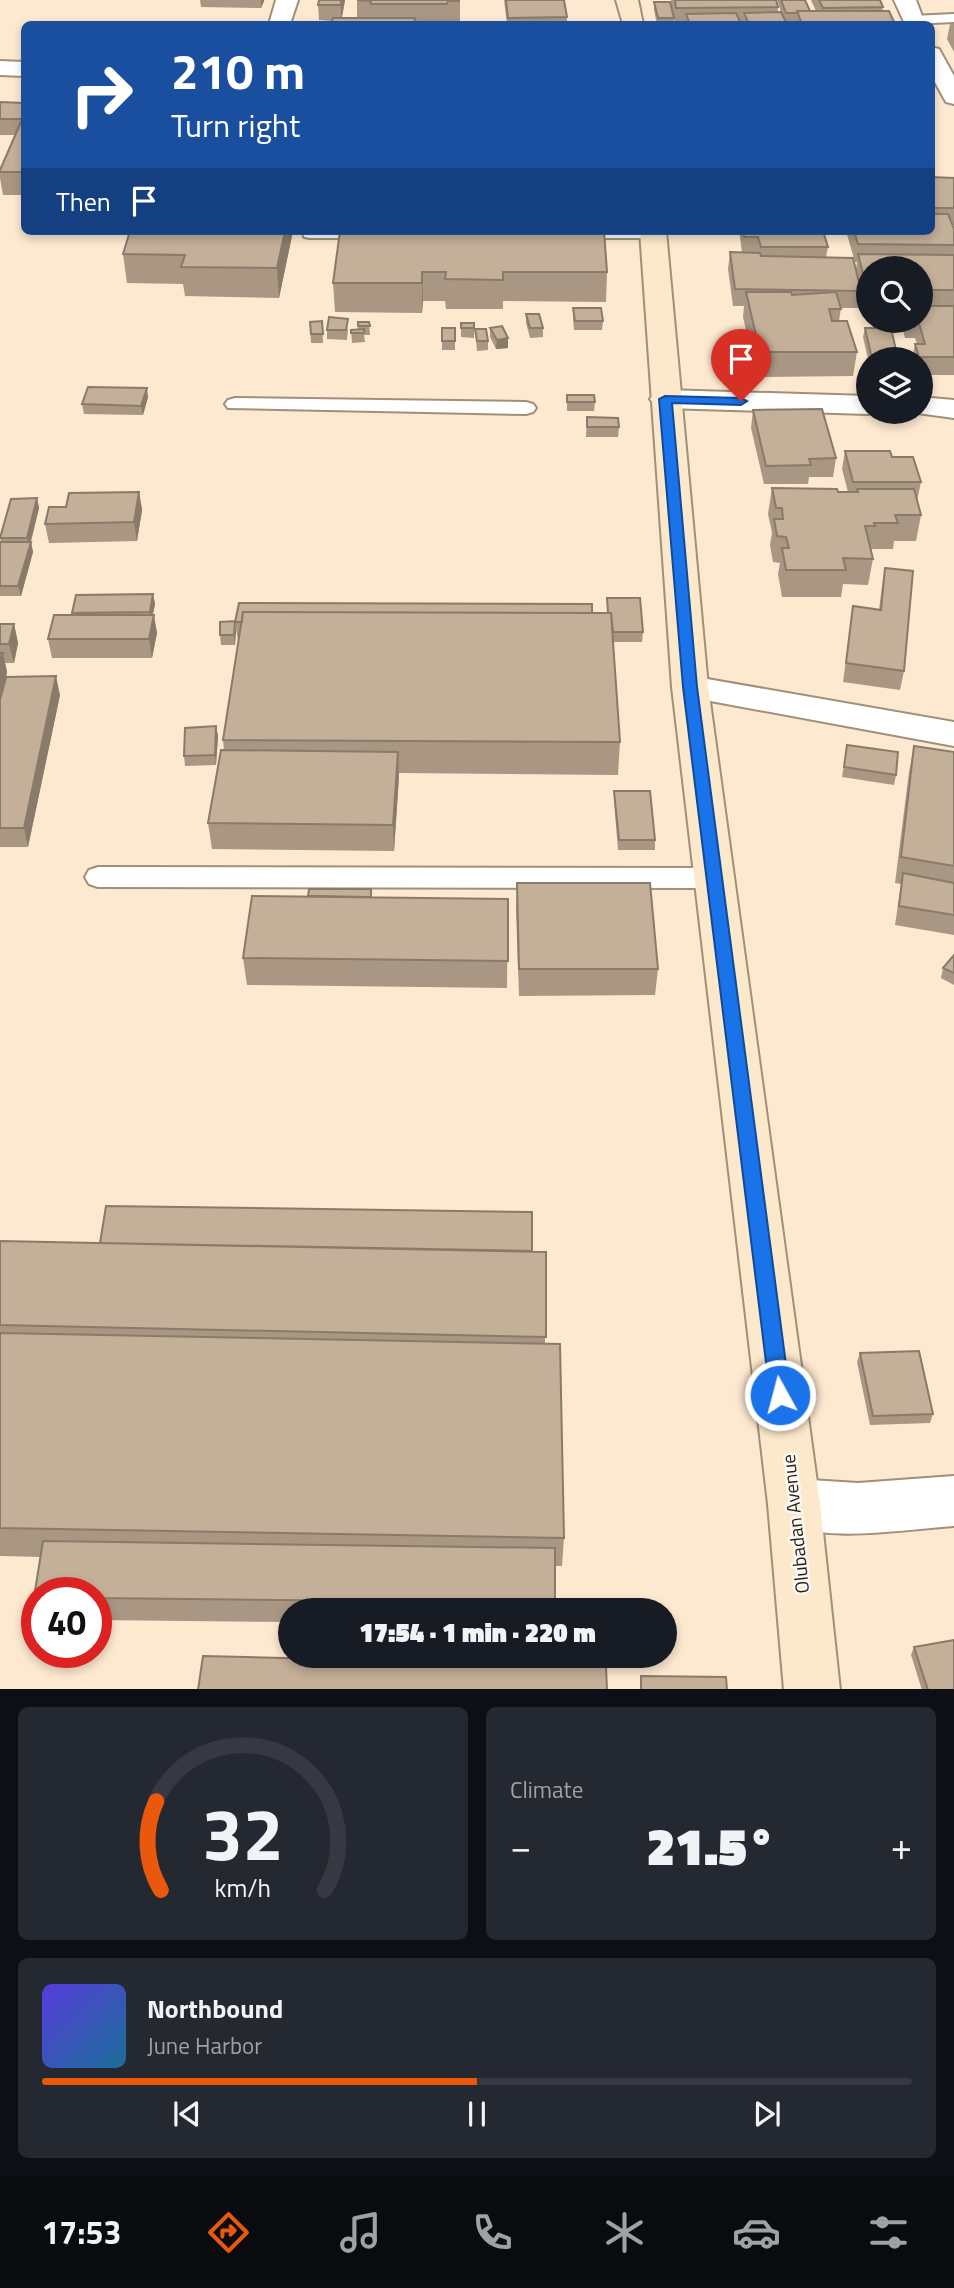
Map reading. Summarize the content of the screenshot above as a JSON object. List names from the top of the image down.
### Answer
{
  "streets": {
    "street": ["Olubadan Avenue"]
  },
  "page": {
    "turn": ["210 m", "Turn right"],
    "then": "Then",
    "limit": "40",
    "trip": "17:54 · 1 min · 220 m",
    "tile": "Climate",
    "heat": ["−", "21.5°", "+"],
    "song": ["Northbound", "June Harbor"],
    "tabs": "17:53",
    "gauge": ["32", "km/h"]
  }
}
